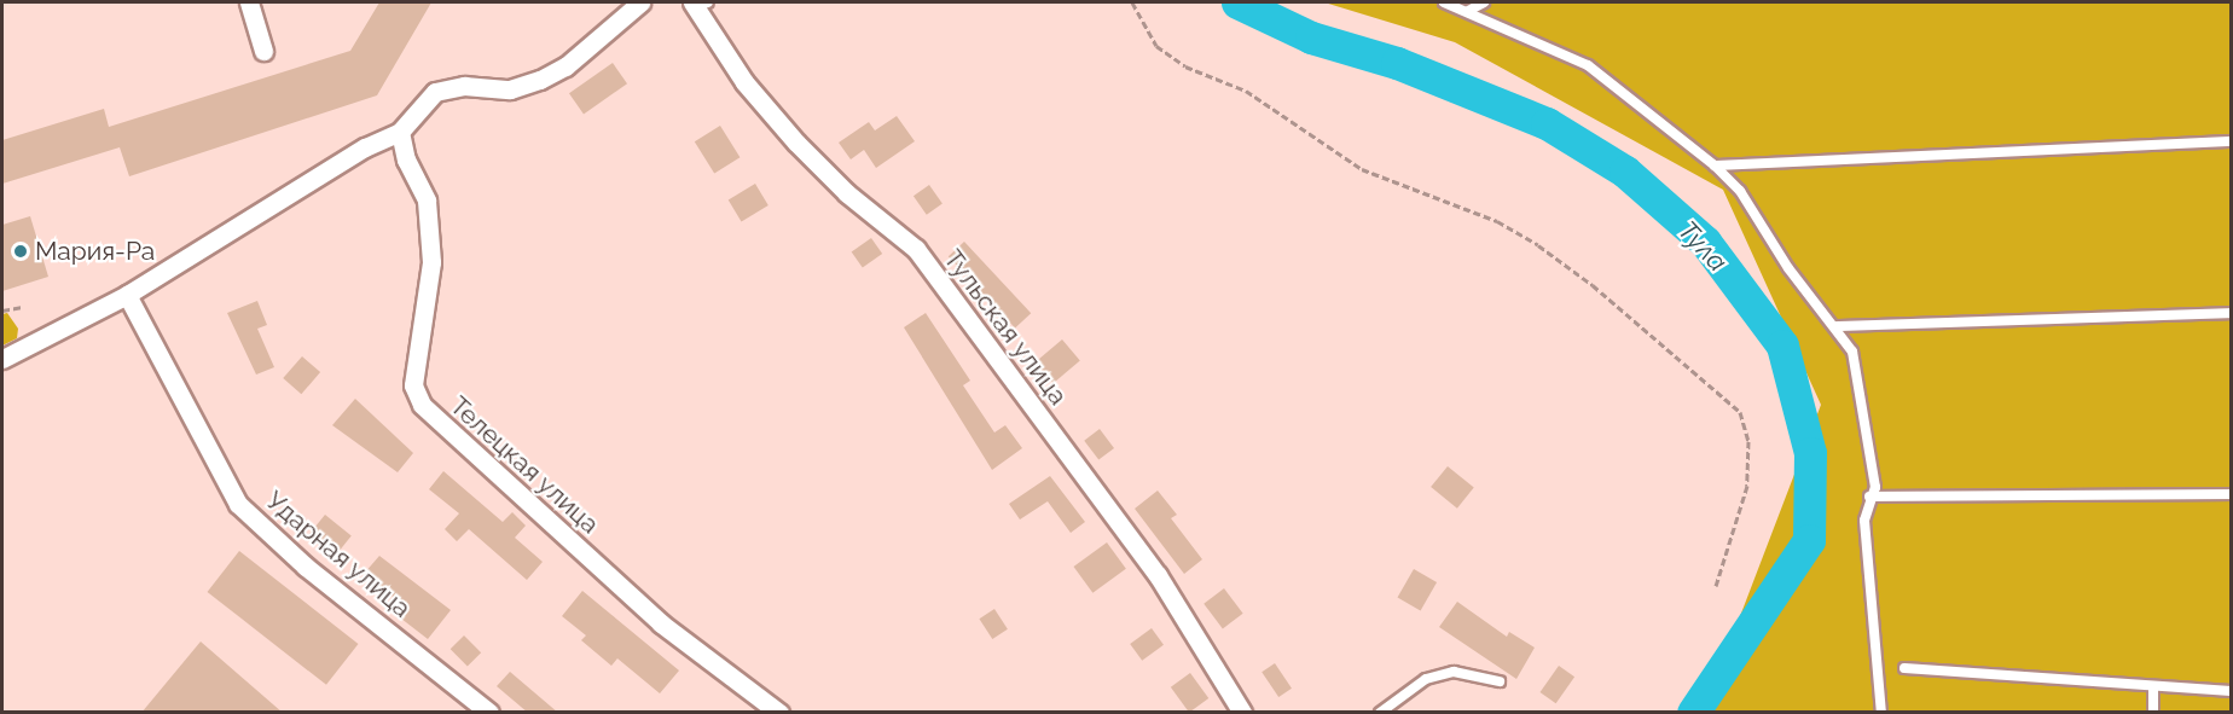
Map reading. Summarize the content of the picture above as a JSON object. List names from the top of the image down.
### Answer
{
  "streets": {
    "street": ["Тульская улица", "Телецкая улица", "Ударная улица"]
  },
  "water": ["Тула"],
  "places": ["Мария-Ра"]
}
